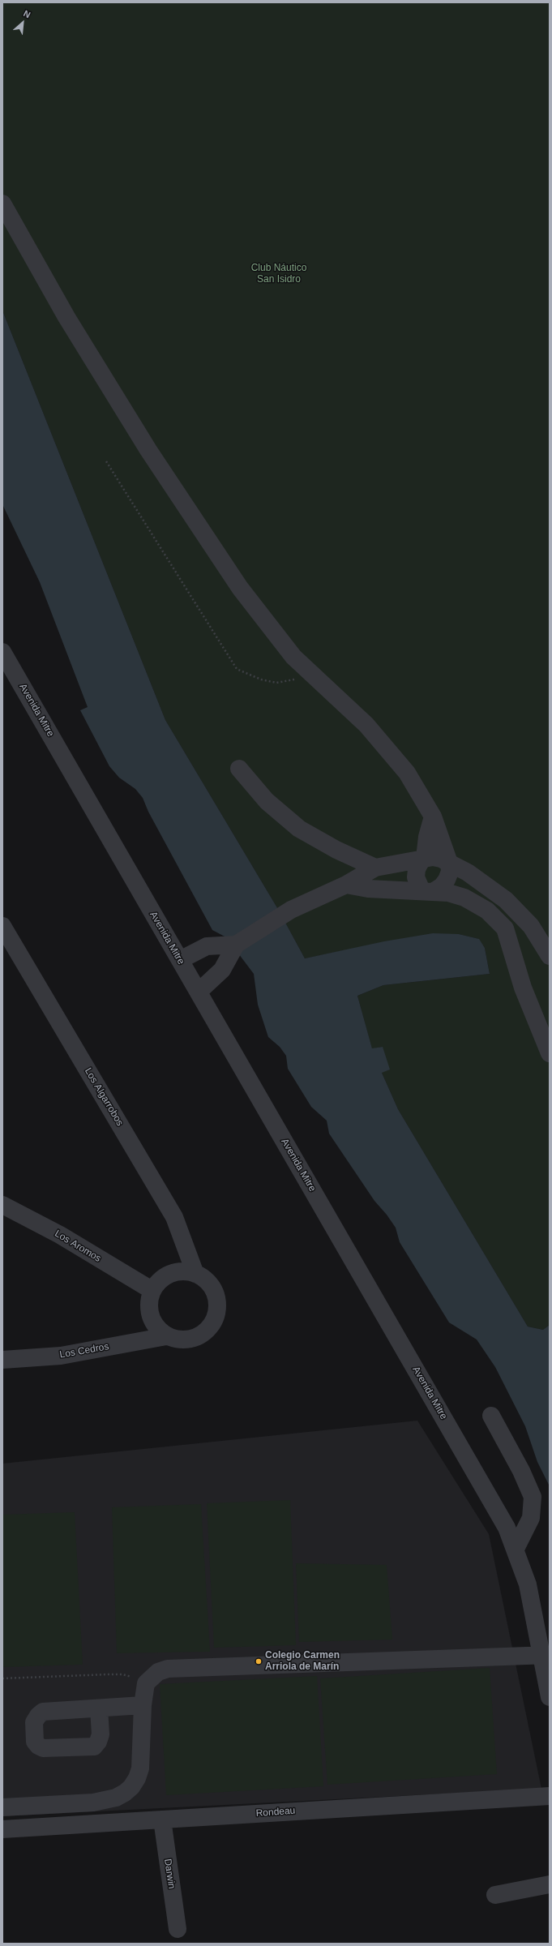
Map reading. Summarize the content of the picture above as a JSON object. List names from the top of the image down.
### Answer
{
  "streets": {
    "street": [
      "Avenida Mitre",
      "Los Algarrobos",
      "Los Aromos",
      "Los Cedros",
      "Rondeau",
      "Darwin"
    ]
  },
  "crossings": [
    ["Los Algarrobos", "Los Aromos"],
    ["Los Algarrobos", "Los Cedros"],
    ["Los Aromos", "Los Cedros"],
    ["Rondeau", "Darwin"]
  ],
  "parks": ["Club Náutico San Isidro"],
  "places": ["Colegio Carmen Arriola de Marín"],
  "north": "top right"
}
